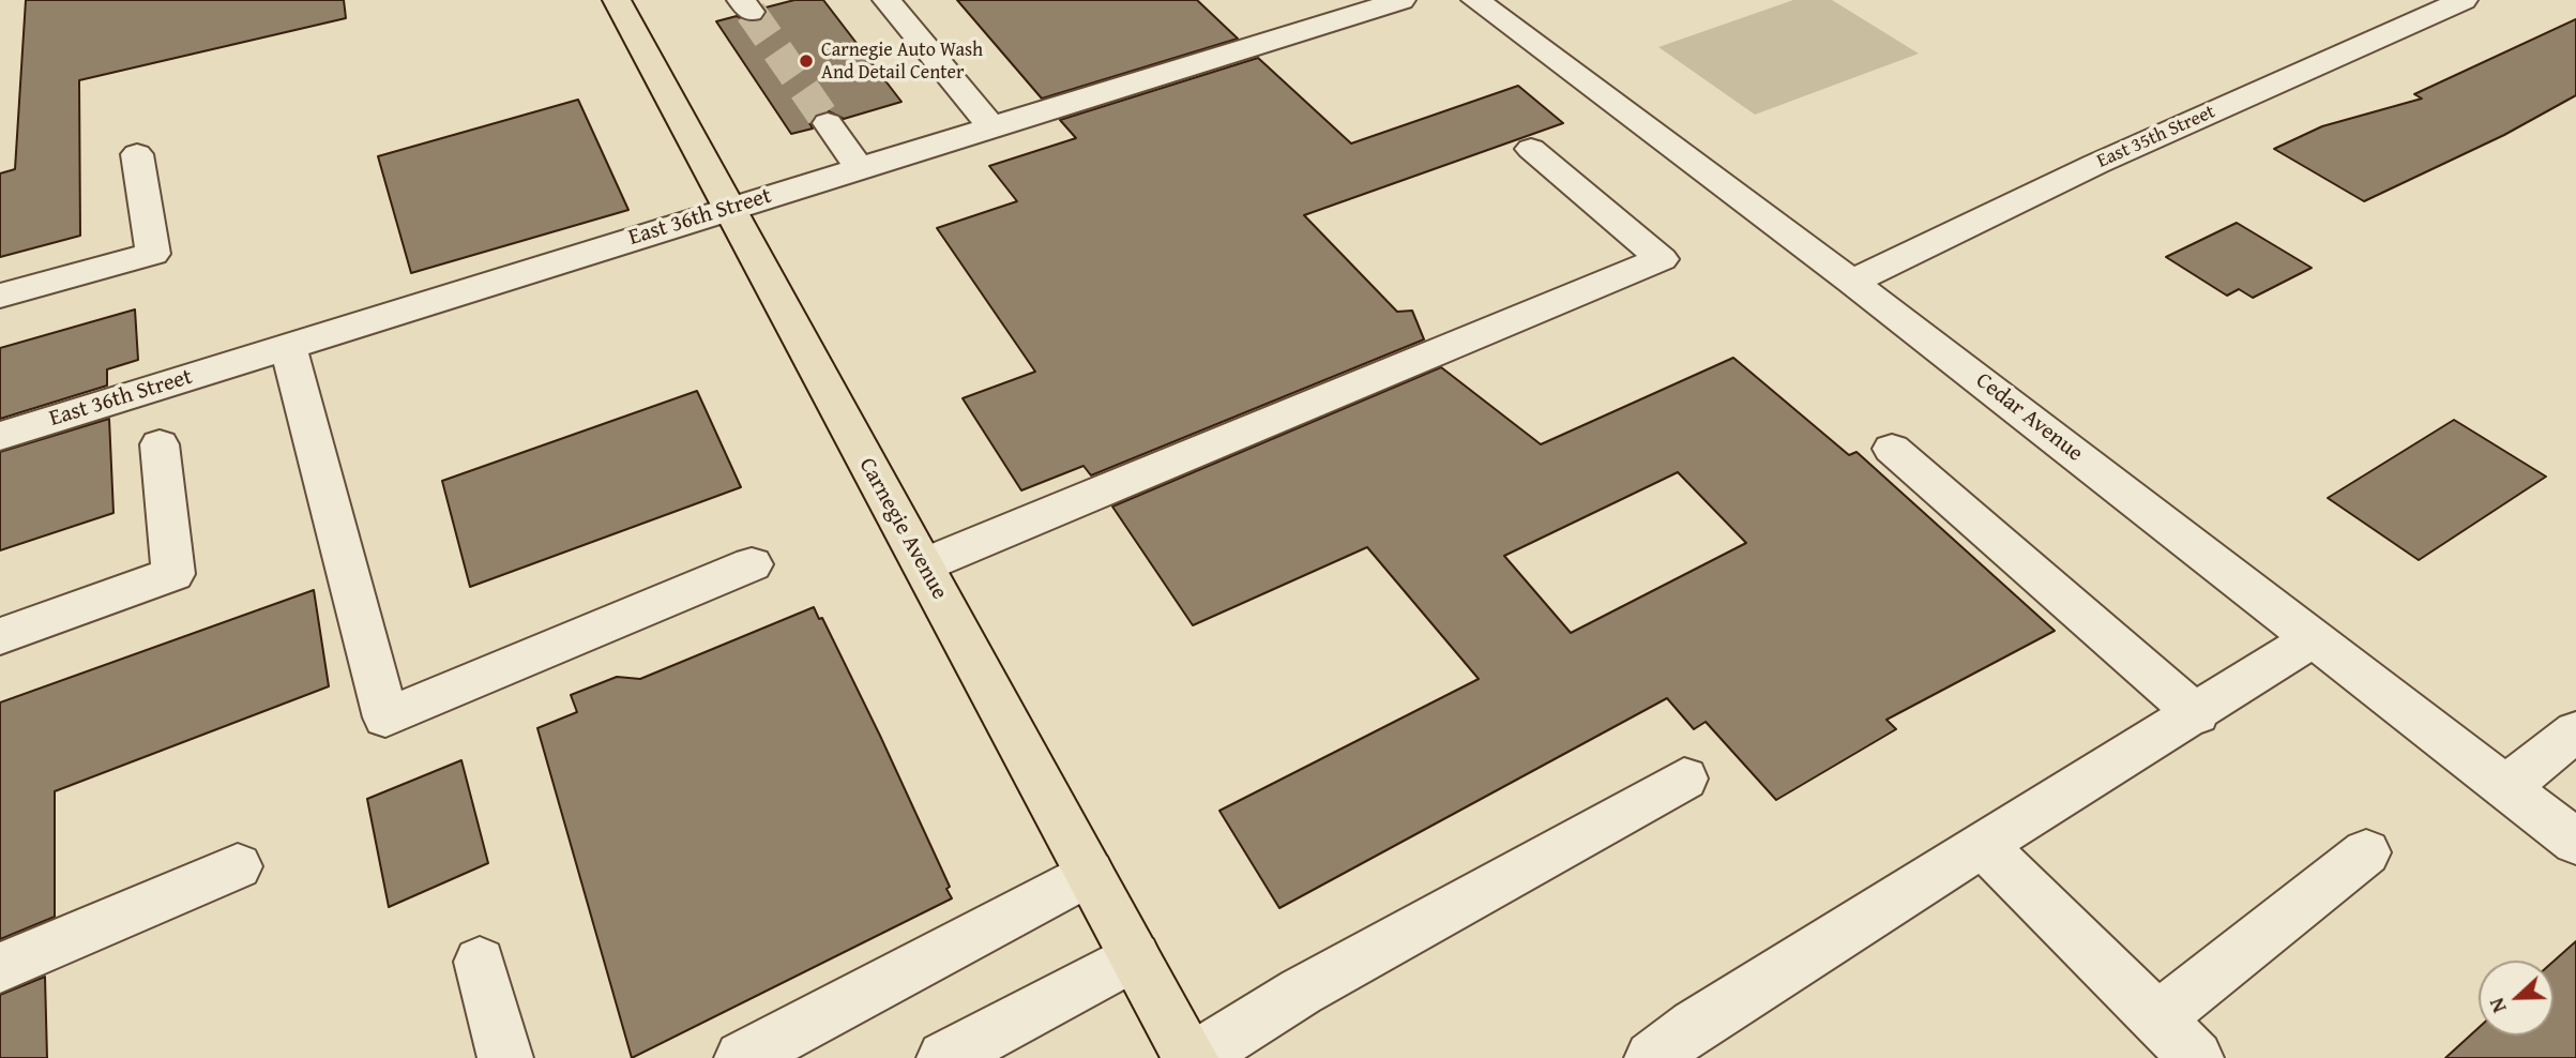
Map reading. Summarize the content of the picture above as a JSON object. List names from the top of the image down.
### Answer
{
  "streets": {
    "main road": ["Carnegie Avenue"],
    "street": ["East 35th Street", "East 36th Street", "Cedar Avenue"]
  },
  "crossings": [
    ["East 35th Street", "Cedar Avenue"],
    ["East 36th Street", "Carnegie Avenue"]
  ],
  "places": ["Carnegie Auto Wash And Detail Center"],
  "north": "left"
}
